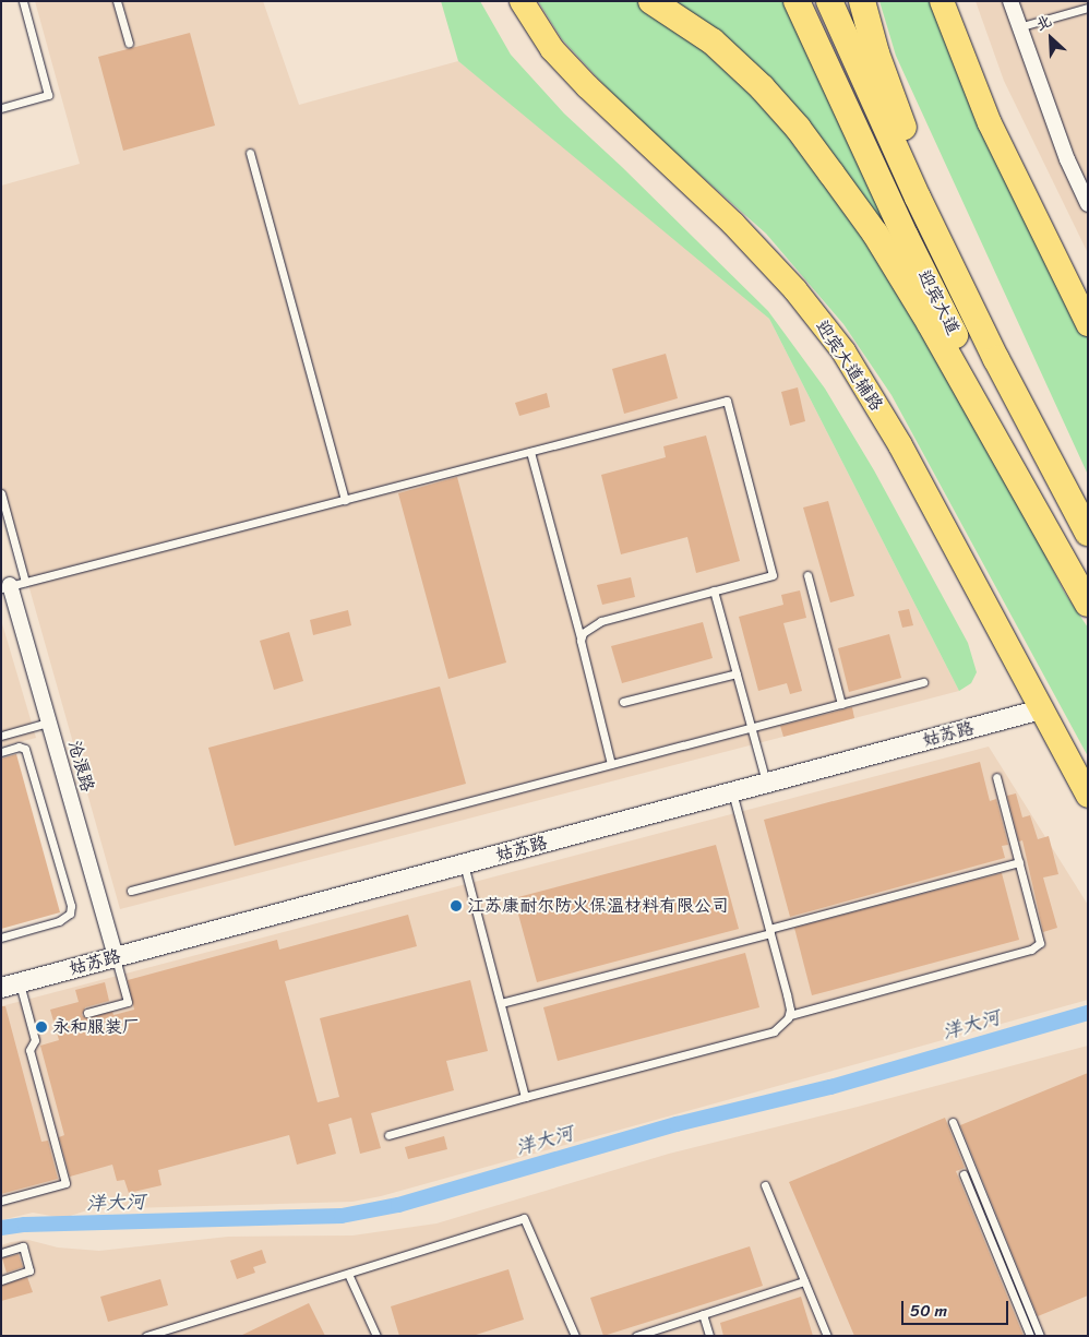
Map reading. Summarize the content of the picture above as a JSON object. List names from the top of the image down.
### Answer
{
  "streets": {
    "highway": ["迎宾大道"],
    "main road": ["迎宾大道辅路"],
    "street": ["姑苏路", "沧浪路"]
  },
  "crossings": [
    ["迎宾大道辅路", "姑苏路"],
    ["姑苏路", "沧浪路"]
  ],
  "water": ["洋大河"],
  "places": ["江苏康耐尔防火保温材料有限公司", "永和服装厂"],
  "scale_bar": "50 m",
  "north": "top left"
}
